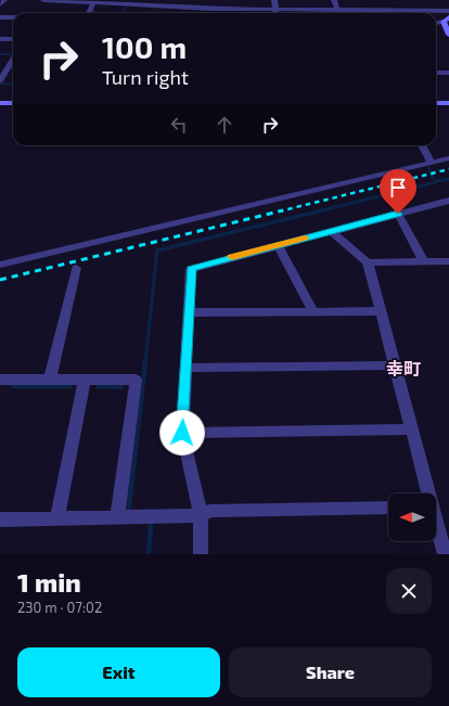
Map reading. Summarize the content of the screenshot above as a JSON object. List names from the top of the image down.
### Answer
{
  "districts": ["幸町"],
  "north": "left",
  "page": {
    "turn": ["100 m", "Turn right"],
    "heading": ["1 min", "230 m · 07:02"],
    "buttons": ["Exit", "Share"]
  }
}
